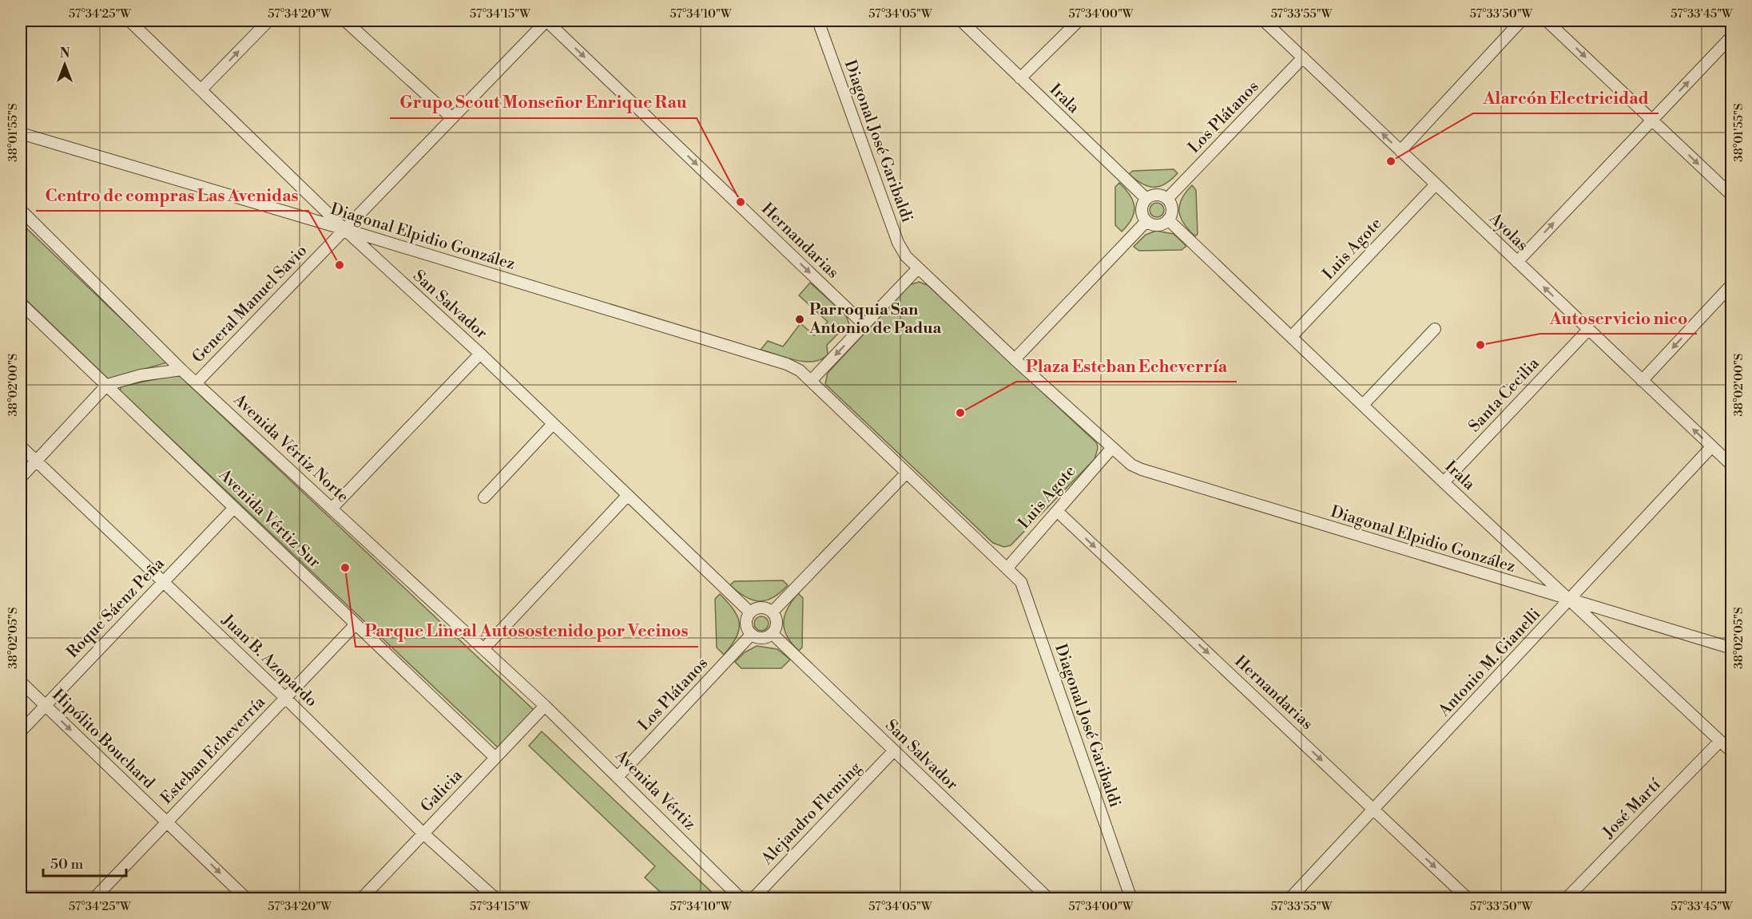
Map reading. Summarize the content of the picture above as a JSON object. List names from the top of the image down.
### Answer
{
  "streets": {
    "street": [
      "Irala",
      "Los Plátanos",
      "Diagonal José Garibaldi",
      "Ayolas",
      "Diagonal Elpidio González",
      "Hernandarias",
      "Luis Agote",
      "General Manuel Savio",
      "San Salvador",
      "Santa Cecilia",
      "Avenida Vértiz Norte",
      "Avenida Vértiz Sur",
      "Roque Sáenz Peña",
      "Juan B. Azopardo",
      "Antonio M. Gianelli",
      "Hipólito Bouchard",
      "Esteban Echeverría",
      "Avenida Vértiz",
      "Galicia",
      "José Martí",
      "Alejandro Fleming"
    ]
  },
  "crossings": [
    ["Irala", "Los Plátanos"],
    ["Irala", "Diagonal Elpidio González"],
    ["Irala", "Luis Agote"],
    ["Irala", "Santa Cecilia"],
    ["Irala", "Antonio M. Gianelli"],
    ["Irala", "José Martí"],
    ["Los Plátanos", "Ayolas"],
    ["Los Plátanos", "San Salvador"],
    ["Los Plátanos", "Avenida Vértiz"],
    ["Diagonal José Garibaldi", "Luis Agote"],
    ["Ayolas", "Luis Agote"],
    ["Ayolas", "Santa Cecilia"],
    ["Ayolas", "Antonio M. Gianelli"],
    ["Diagonal Elpidio González", "Luis Agote"],
    ["Diagonal Elpidio González", "General Manuel Savio"],
    ["Diagonal Elpidio González", "San Salvador"],
    ["Diagonal Elpidio González", "Antonio M. Gianelli"],
    ["Hernandarias", "Luis Agote"],
    ["Hernandarias", "General Manuel Savio"],
    ["Hernandarias", "Antonio M. Gianelli"],
    ["General Manuel Savio", "San Salvador"],
    ["General Manuel Savio", "Avenida Vértiz Norte"],
    ["General Manuel Savio", "Avenida Vértiz Sur"],
    ["San Salvador", "Alejandro Fleming"],
    ["Avenida Vértiz Norte", "Avenida Vértiz"],
    ["Avenida Vértiz Norte", "Galicia"],
    ["Avenida Vértiz Sur", "Roque Sáenz Peña"],
    ["Avenida Vértiz Sur", "Esteban Echeverría"],
    ["Avenida Vértiz Sur", "Galicia"],
    ["Roque Sáenz Peña", "Juan B. Azopardo"],
    ["Roque Sáenz Peña", "Hipólito Bouchard"],
    ["Juan B. Azopardo", "Esteban Echeverría"],
    ["Juan B. Azopardo", "Galicia"],
    ["Hipólito Bouchard", "Esteban Echeverría"],
    ["Avenida Vértiz", "Galicia"]
  ],
  "one_way": ["Ayolas", "Hernandarias", "Hipólito Bouchard"],
  "places": [
    "Alarcón Electricidad",
    "Grupo Scout Monseñor Enrique Rau",
    "Centro de compras Las Avenidas",
    "Parroquia San Antonio de Padua",
    "Autoservicio nico",
    "Plaza Esteban Echeverría",
    "Parque Lineal Autosostenido por Vecinos"
  ],
  "scale_bar": "50 m",
  "north": "top",
  "coordinates": [
    "57°34'25\"W",
    "57°34'20\"W",
    "57°34'15\"W",
    "57°34'10\"W",
    "57°34'05\"W",
    "57°34'00\"W",
    "57°33'55\"W",
    "57°33'50\"W",
    "57°33'45\"W",
    "38°01'55\"S",
    "38°02'00\"S",
    "38°02'05\"S"
  ]
}
